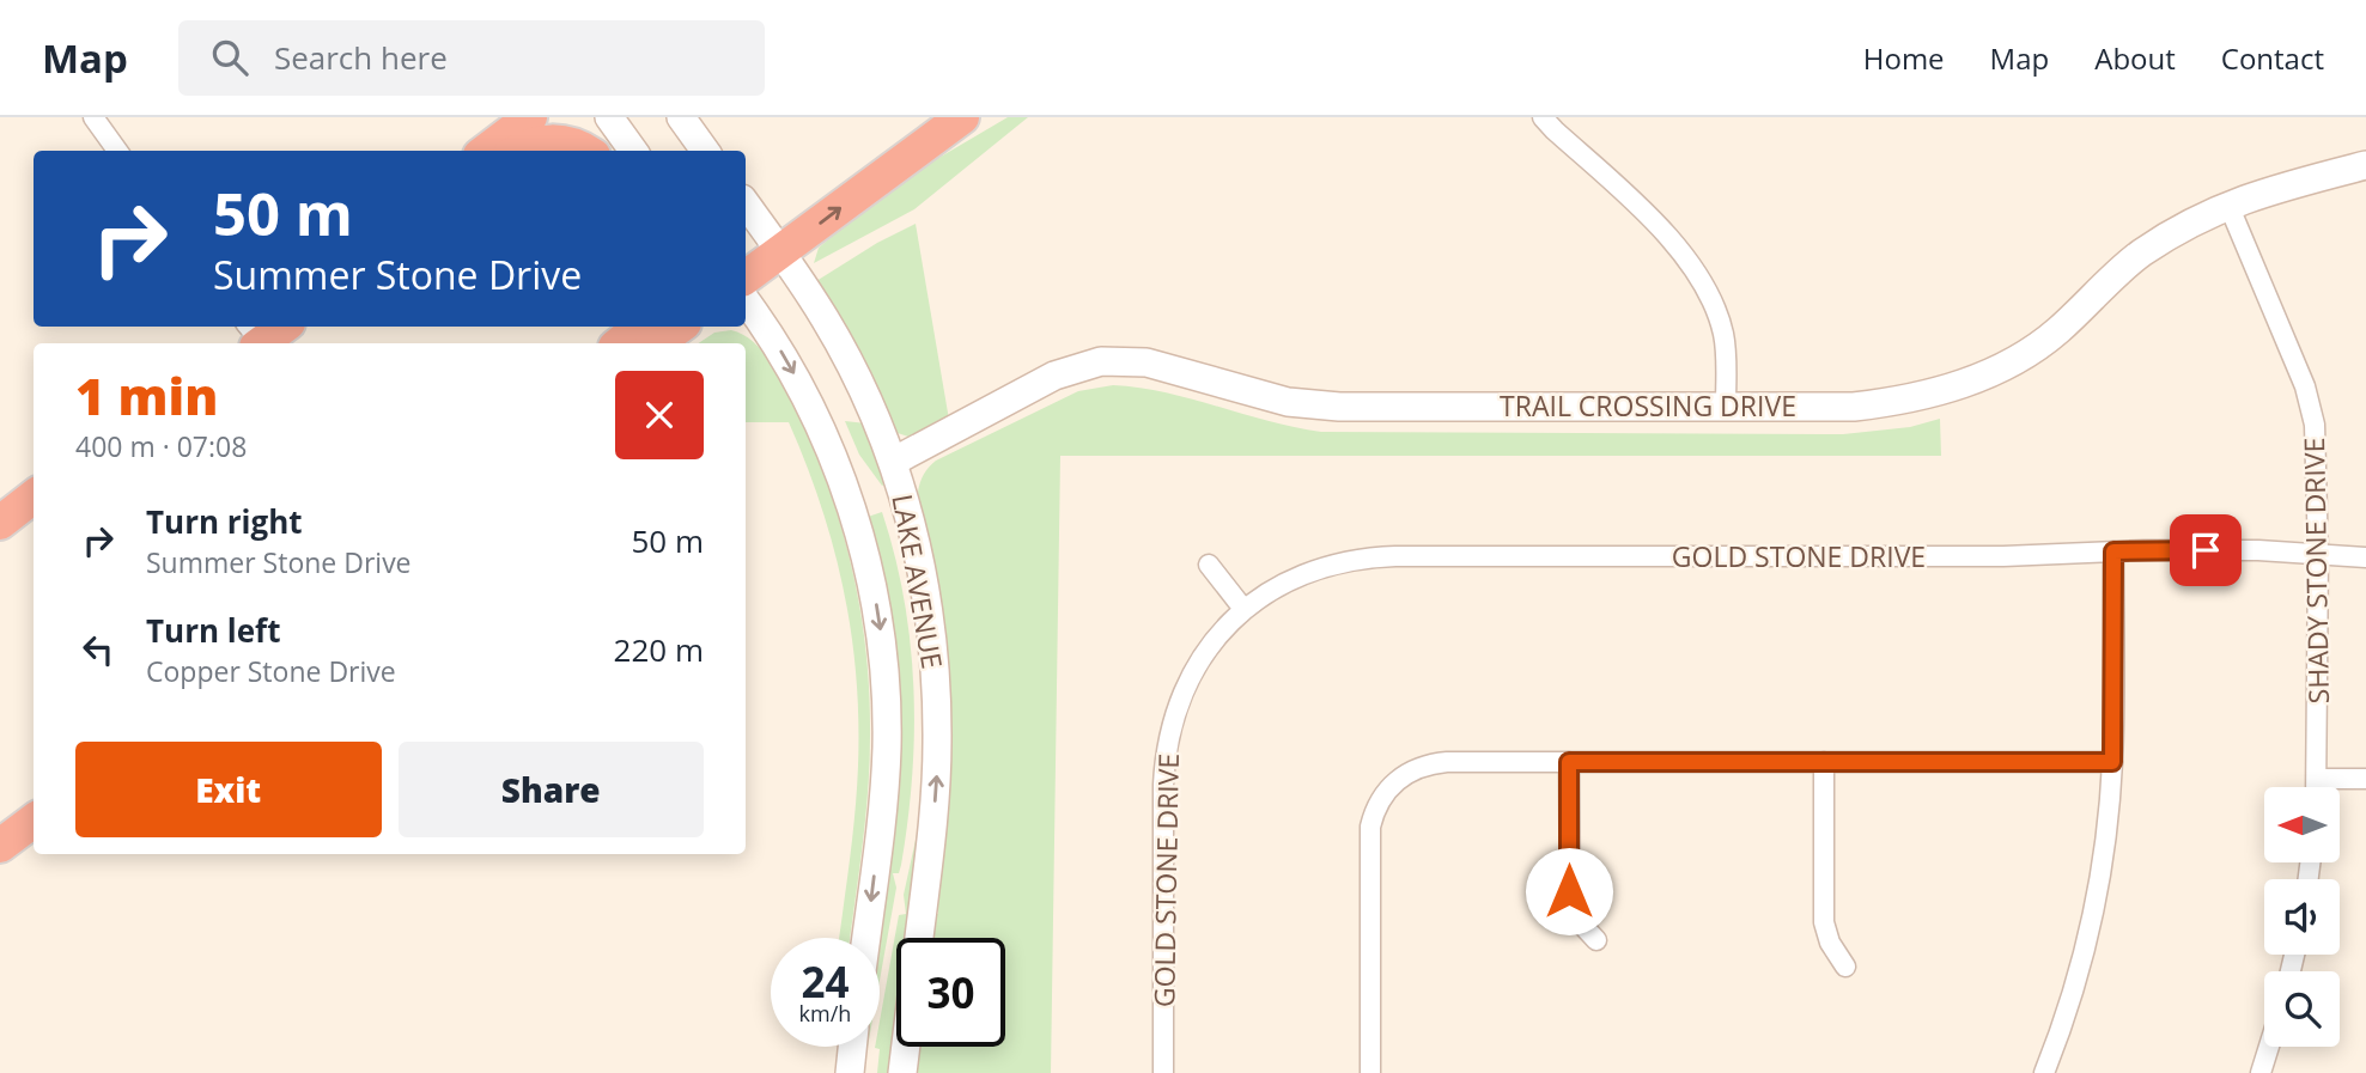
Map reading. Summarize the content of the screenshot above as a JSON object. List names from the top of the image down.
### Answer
{
  "streets": {
    "street": [
      "TRAIL CROSSING DRIVE",
      "GOLD STONE DRIVE",
      "SHADY STONE DRIVE",
      "LAKE AVENUE"
    ]
  },
  "crossings": [
    ["TRAIL CROSSING DRIVE", "SHADY STONE DRIVE"],
    ["TRAIL CROSSING DRIVE", "LAKE AVENUE"],
    ["GOLD STONE DRIVE", "SHADY STONE DRIVE"]
  ],
  "north": "left",
  "page": {
    "header": "Map",
    "search": "Search here",
    "nav": [
      "Home",
      "Map",
      "About",
      "Contact"
    ],
    "turn": ["50 m", "Summer Stone Drive"],
    "heading": ["1 min", "400 m · 07:08"],
    "list": [
      {
        "name": "Turn right",
        "note": "Summer Stone Drive",
        "value": "50 m"
      },
      {
        "name": "Turn left",
        "note": "Copper Stone Drive",
        "value": "220 m"
      }
    ],
    "buttons": ["Exit", "Share"],
    "speed": "24 km/h",
    "limit": "30"
  }
}
